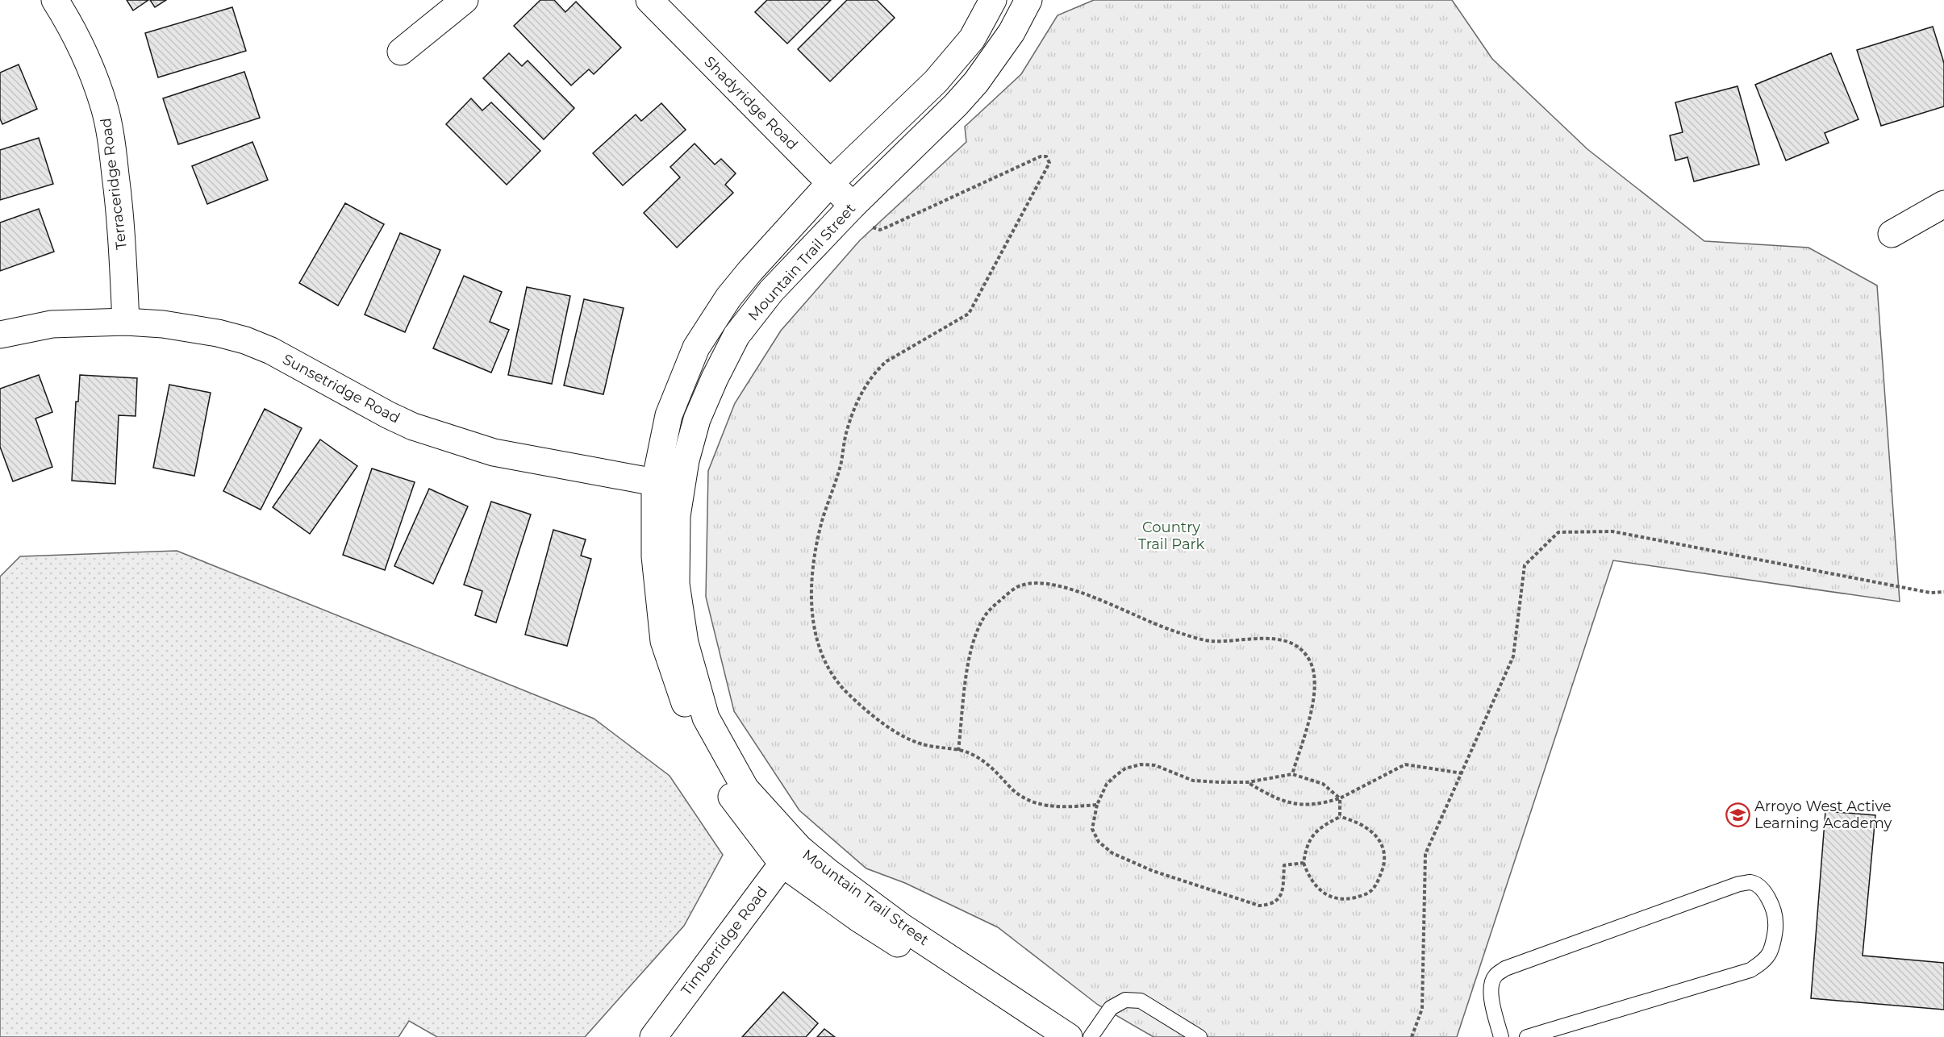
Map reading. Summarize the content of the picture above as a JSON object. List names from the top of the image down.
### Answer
{
  "streets": {
    "street": [
      "Shadyridge Road",
      "Terraceridge Road",
      "Mountain Trail Street",
      "Sunsetridge Road",
      "Timberridge Road"
    ]
  },
  "crossings": [
    ["Shadyridge Road", "Mountain Trail Street"],
    ["Terraceridge Road", "Sunsetridge Road"],
    ["Mountain Trail Street", "Sunsetridge Road"],
    ["Mountain Trail Street", "Timberridge Road"]
  ],
  "parks": ["Country Trail Park"],
  "places": {
    "school or university": ["Arroyo West Active Learning Academy"]
  }
}
